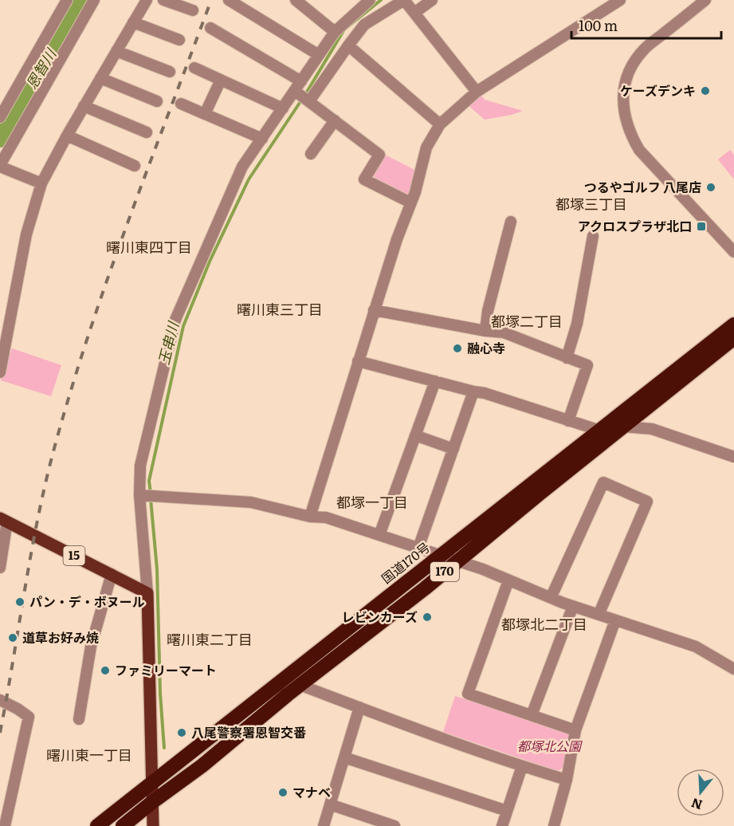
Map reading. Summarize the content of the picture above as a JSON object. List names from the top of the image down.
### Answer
{
  "streets": {
    "highway": ["国道170号", "170"],
    "main road": ["15"]
  },
  "districts": [
    "都塚三丁目",
    "曙川東四丁目",
    "曙川東三丁目",
    "都塚二丁目",
    "都塚一丁目",
    "都塚北二丁目",
    "曙川東二丁目",
    "曙川東一丁目"
  ],
  "water": ["恩智川", "玉串川"],
  "parks": ["都塚北公園"],
  "places": {
    "other": [
      "ケーズデンキ",
      "つるやゴルフ 八尾店",
      "融心寺",
      "パン・デ・ボヌール",
      "レビンカーズ",
      "道草お好み焼",
      "ファミリーマート",
      "八尾警察署恩智交番",
      "マナベ"
    ],
    "transit": ["アクロスプラザ北口"]
  },
  "scale_bar": "100 m",
  "north": "bottom"
}
